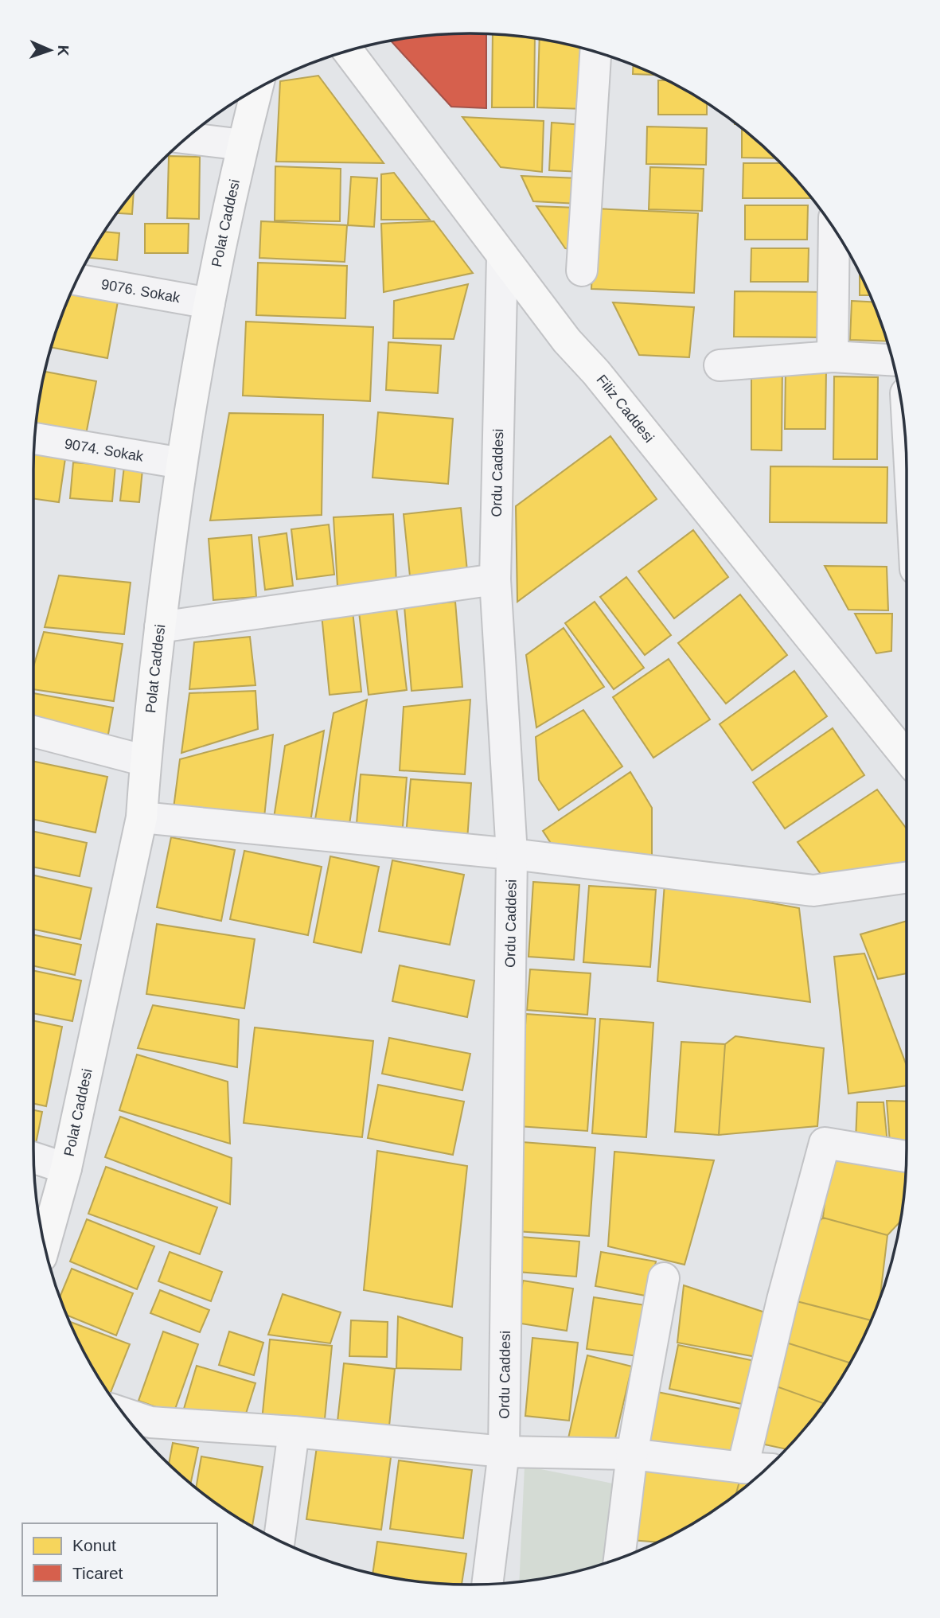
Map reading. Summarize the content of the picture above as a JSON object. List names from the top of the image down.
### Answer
{
  "streets": {
    "main road": ["Polat Caddesi", "Filiz Caddesi"],
    "street": ["9076. Sokak", "9074. Sokak", "Ordu Caddesi"]
  },
  "crossings": [
    ["Polat Caddesi", "9076. Sokak"],
    ["Polat Caddesi", "9074. Sokak"],
    ["Filiz Caddesi", "Ordu Caddesi"]
  ],
  "legend": ["Konut", "Ticaret"],
  "north": "right"
}
